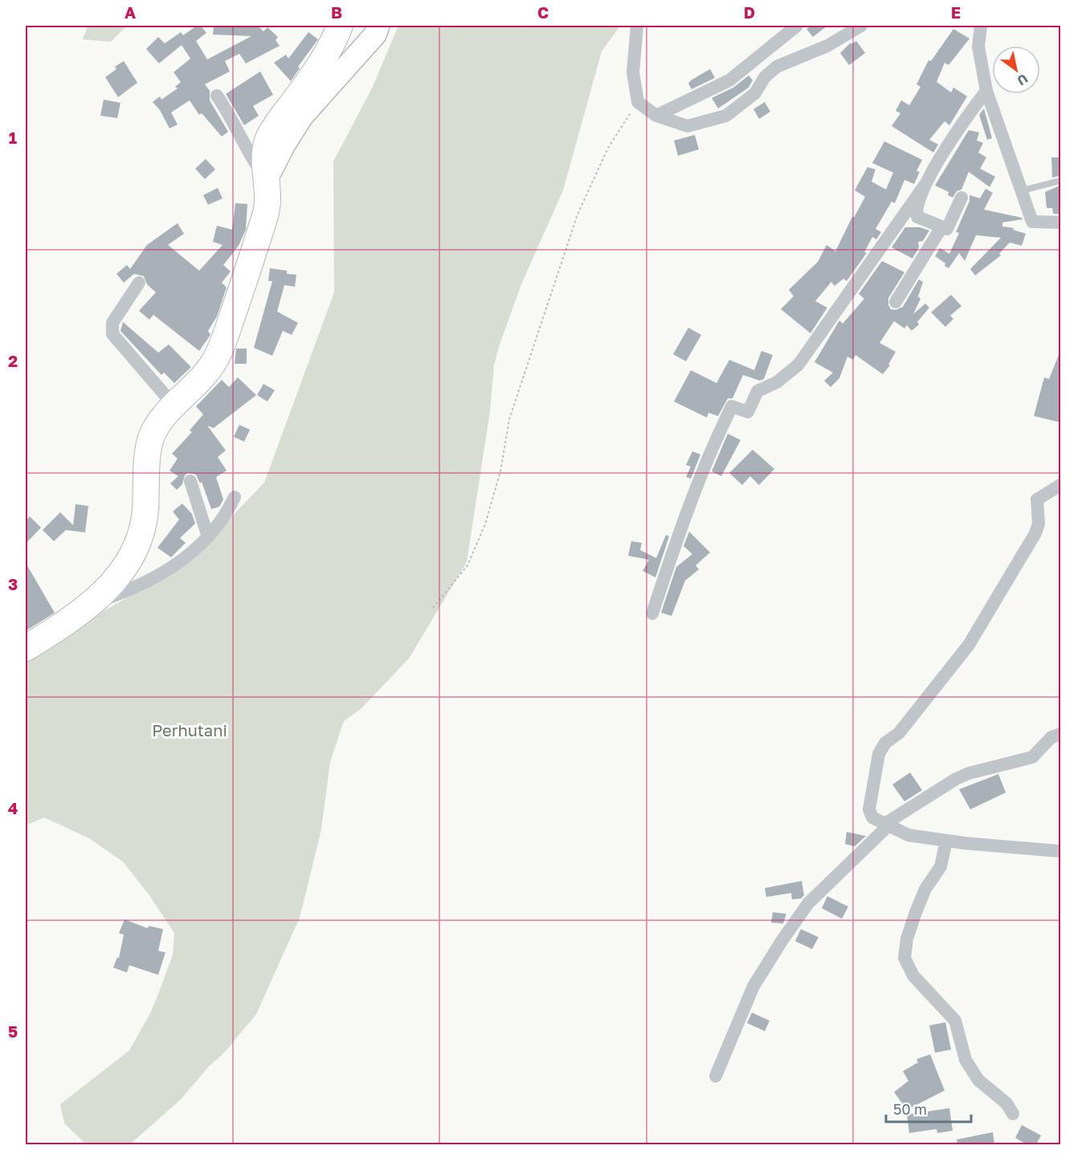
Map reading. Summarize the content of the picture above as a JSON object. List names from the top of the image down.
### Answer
{
  "parks": ["Perhutani"],
  "scale_bar": "50 m",
  "north": "bottom right",
  "grid": {
    "columns": [
      "A",
      "B",
      "C",
      "D",
      "E"
    ],
    "rows": [
      "1",
      "2",
      "3",
      "4",
      "5"
    ]
  }
}
